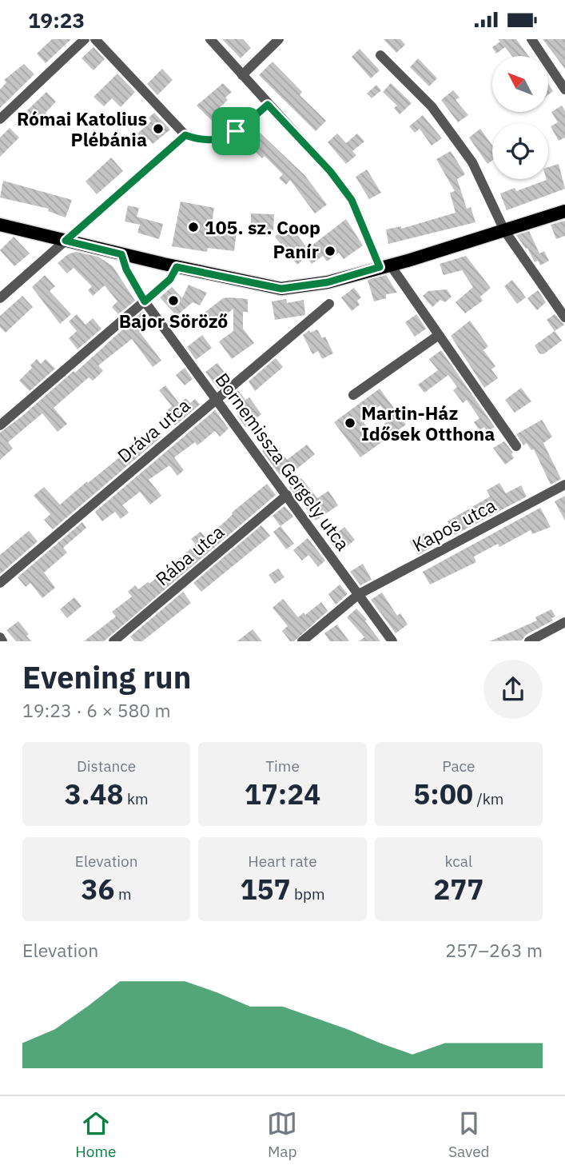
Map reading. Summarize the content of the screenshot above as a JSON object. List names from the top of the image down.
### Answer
{
  "streets": {
    "street": [
      "Dráva utca",
      "Bornemissza Gergely utca",
      "Kapos utca",
      "Rába utca"
    ]
  },
  "crossings": [
    ["Dráva utca", "Bornemissza Gergely utca"],
    ["Bornemissza Gergely utca", "Kapos utca"],
    ["Bornemissza Gergely utca", "Rába utca"]
  ],
  "places": [
    "Római Katolius Plébánia",
    "105. sz. Coop",
    "Panír",
    "Bajor Söröző",
    "Martin-Ház Idősek Otthona"
  ],
  "north": "top left",
  "page": {
    "status": "19:23",
    "heading": ["Evening run", "19:23 · 6 × 580 m"],
    "stats": [
      ["Distance", "3.48 km"],
      ["Time", "17:24"],
      ["Pace", "5:00 /km"],
      ["Elevation", "36 m"],
      ["Heart rate", "157 bpm"],
      ["kcal", "277"]
    ],
    "chart": ["Elevation", "257–263 m"],
    "tabs": ["Home", "Map", "Saved"]
  }
}
